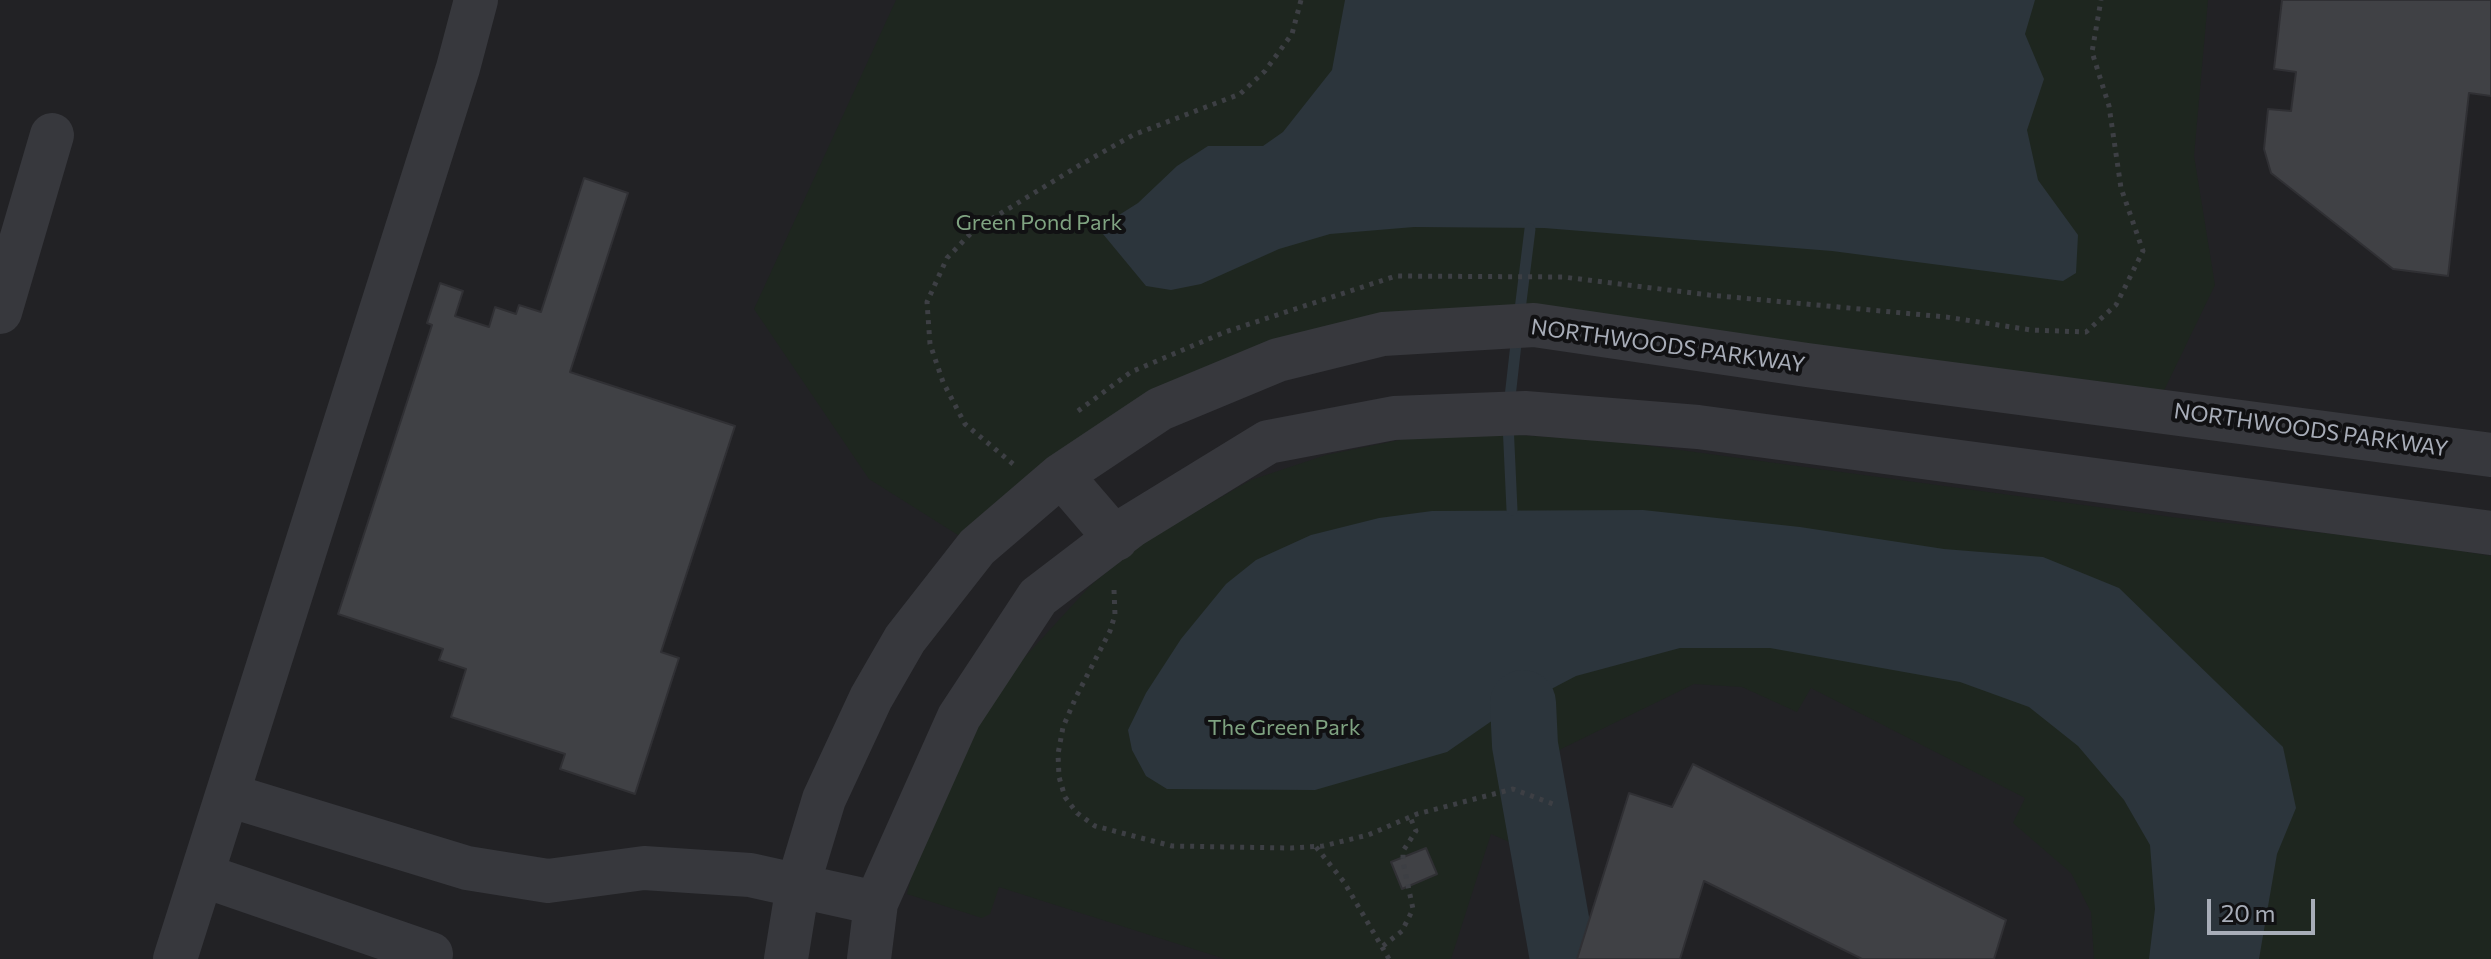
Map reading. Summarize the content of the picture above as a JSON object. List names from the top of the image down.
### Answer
{
  "streets": {
    "street": ["NORTHWOODS PARKWAY"]
  },
  "parks": ["Green Pond Park", "The Green Park"],
  "scale_bar": "20 m"
}
